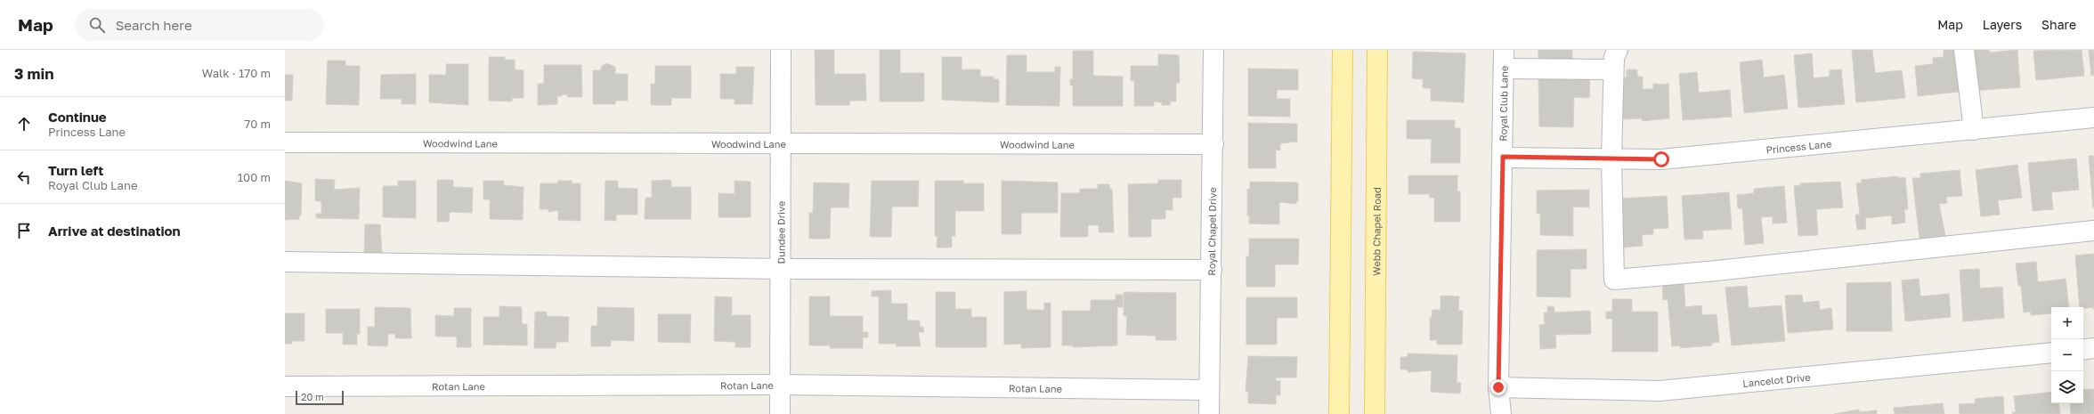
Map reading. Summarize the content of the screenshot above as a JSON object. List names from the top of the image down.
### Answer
{
  "streets": {
    "main road": ["Webb Chapel Road"],
    "street": [
      "Royal Club Lane",
      "Woodwind Lane",
      "Princess Lane",
      "Dundee Drive",
      "Royal Chapel Drive",
      "Lancelot Drive",
      "Rotan Lane"
    ]
  },
  "crossings": [
    ["Royal Club Lane", "Princess Lane"],
    ["Royal Club Lane", "Lancelot Drive"],
    ["Woodwind Lane", "Dundee Drive"],
    ["Woodwind Lane", "Royal Chapel Drive"],
    ["Dundee Drive", "Rotan Lane"],
    ["Royal Chapel Drive", "Rotan Lane"]
  ],
  "scale_bar": "20 m",
  "page": {
    "header": "Map",
    "search": "Search here",
    "nav": ["Map", "Layers", "Share"],
    "heading": ["3 min", "Walk · 170 m"],
    "list": [
      ["Continue", "Princess Lane", "70 m"],
      ["Turn left", "Royal Club Lane", "100 m"],
      "Arrive at destination"
    ],
    "map_buttons": ["+", "−"],
    "scale": "20 m"
  }
}
